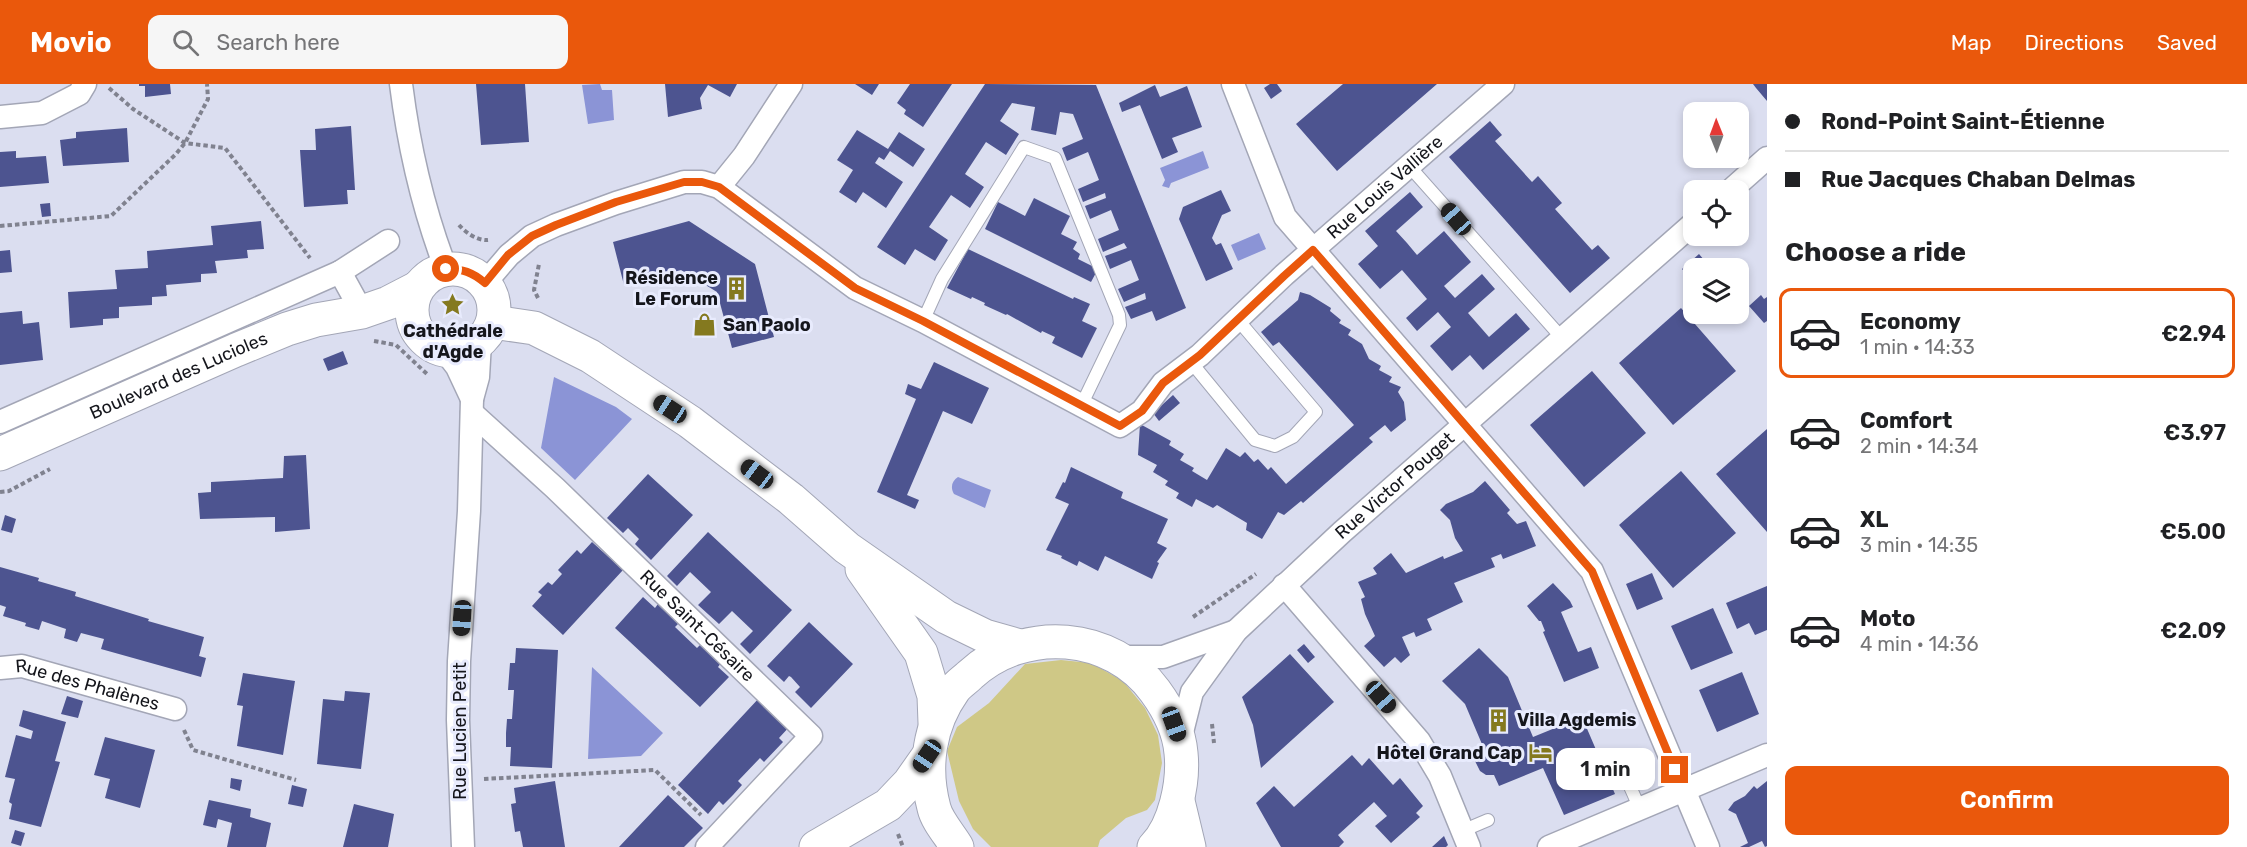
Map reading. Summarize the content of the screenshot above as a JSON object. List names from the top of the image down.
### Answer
{
  "streets": {
    "street": [
      "Rue Louis Vallière",
      "Boulevard des Lucioles",
      "Rue Victor Pouget",
      "Rue Saint-Césaire",
      "Rue des Phalènes",
      "Rue Lucien Petit"
    ]
  },
  "crossings": [
    ["Rue Louis Vallière", "Boulevard des Lucioles"],
    ["Rue Louis Vallière", "Rue Lucien Petit"],
    ["Boulevard des Lucioles", "Rue Lucien Petit"],
    ["Rue Saint-Césaire", "Rue Lucien Petit"]
  ],
  "places": {
    "building": ["Résidence Le Forum", "Villa Agdemis"],
    "place": ["Cathédrale d'Agde"],
    "shop": ["San Paolo"],
    "hotel": ["Hôtel Grand Cap"]
  },
  "north": "top",
  "page": {
    "header": "Movio",
    "search": "Search here",
    "nav": ["Map", "Directions", "Saved"],
    "banner": ["Rond-Point Saint-Étienne", "Rue Jacques Chaban Delmas"],
    "heading": "Choose a ride",
    "list": [
      {
        "name": "Economy",
        "note": "1 min · 14:33",
        "value": "€2.94"
      },
      {
        "name": "Comfort",
        "note": "2 min · 14:34",
        "value": "€3.97"
      },
      {
        "name": "XL",
        "note": "3 min · 14:35",
        "value": "€5.00"
      },
      {
        "name": "Moto",
        "note": "4 min · 14:36",
        "value": "€2.09"
      }
    ],
    "bubble": "1 min",
    "buttons": "Confirm"
  }
}
